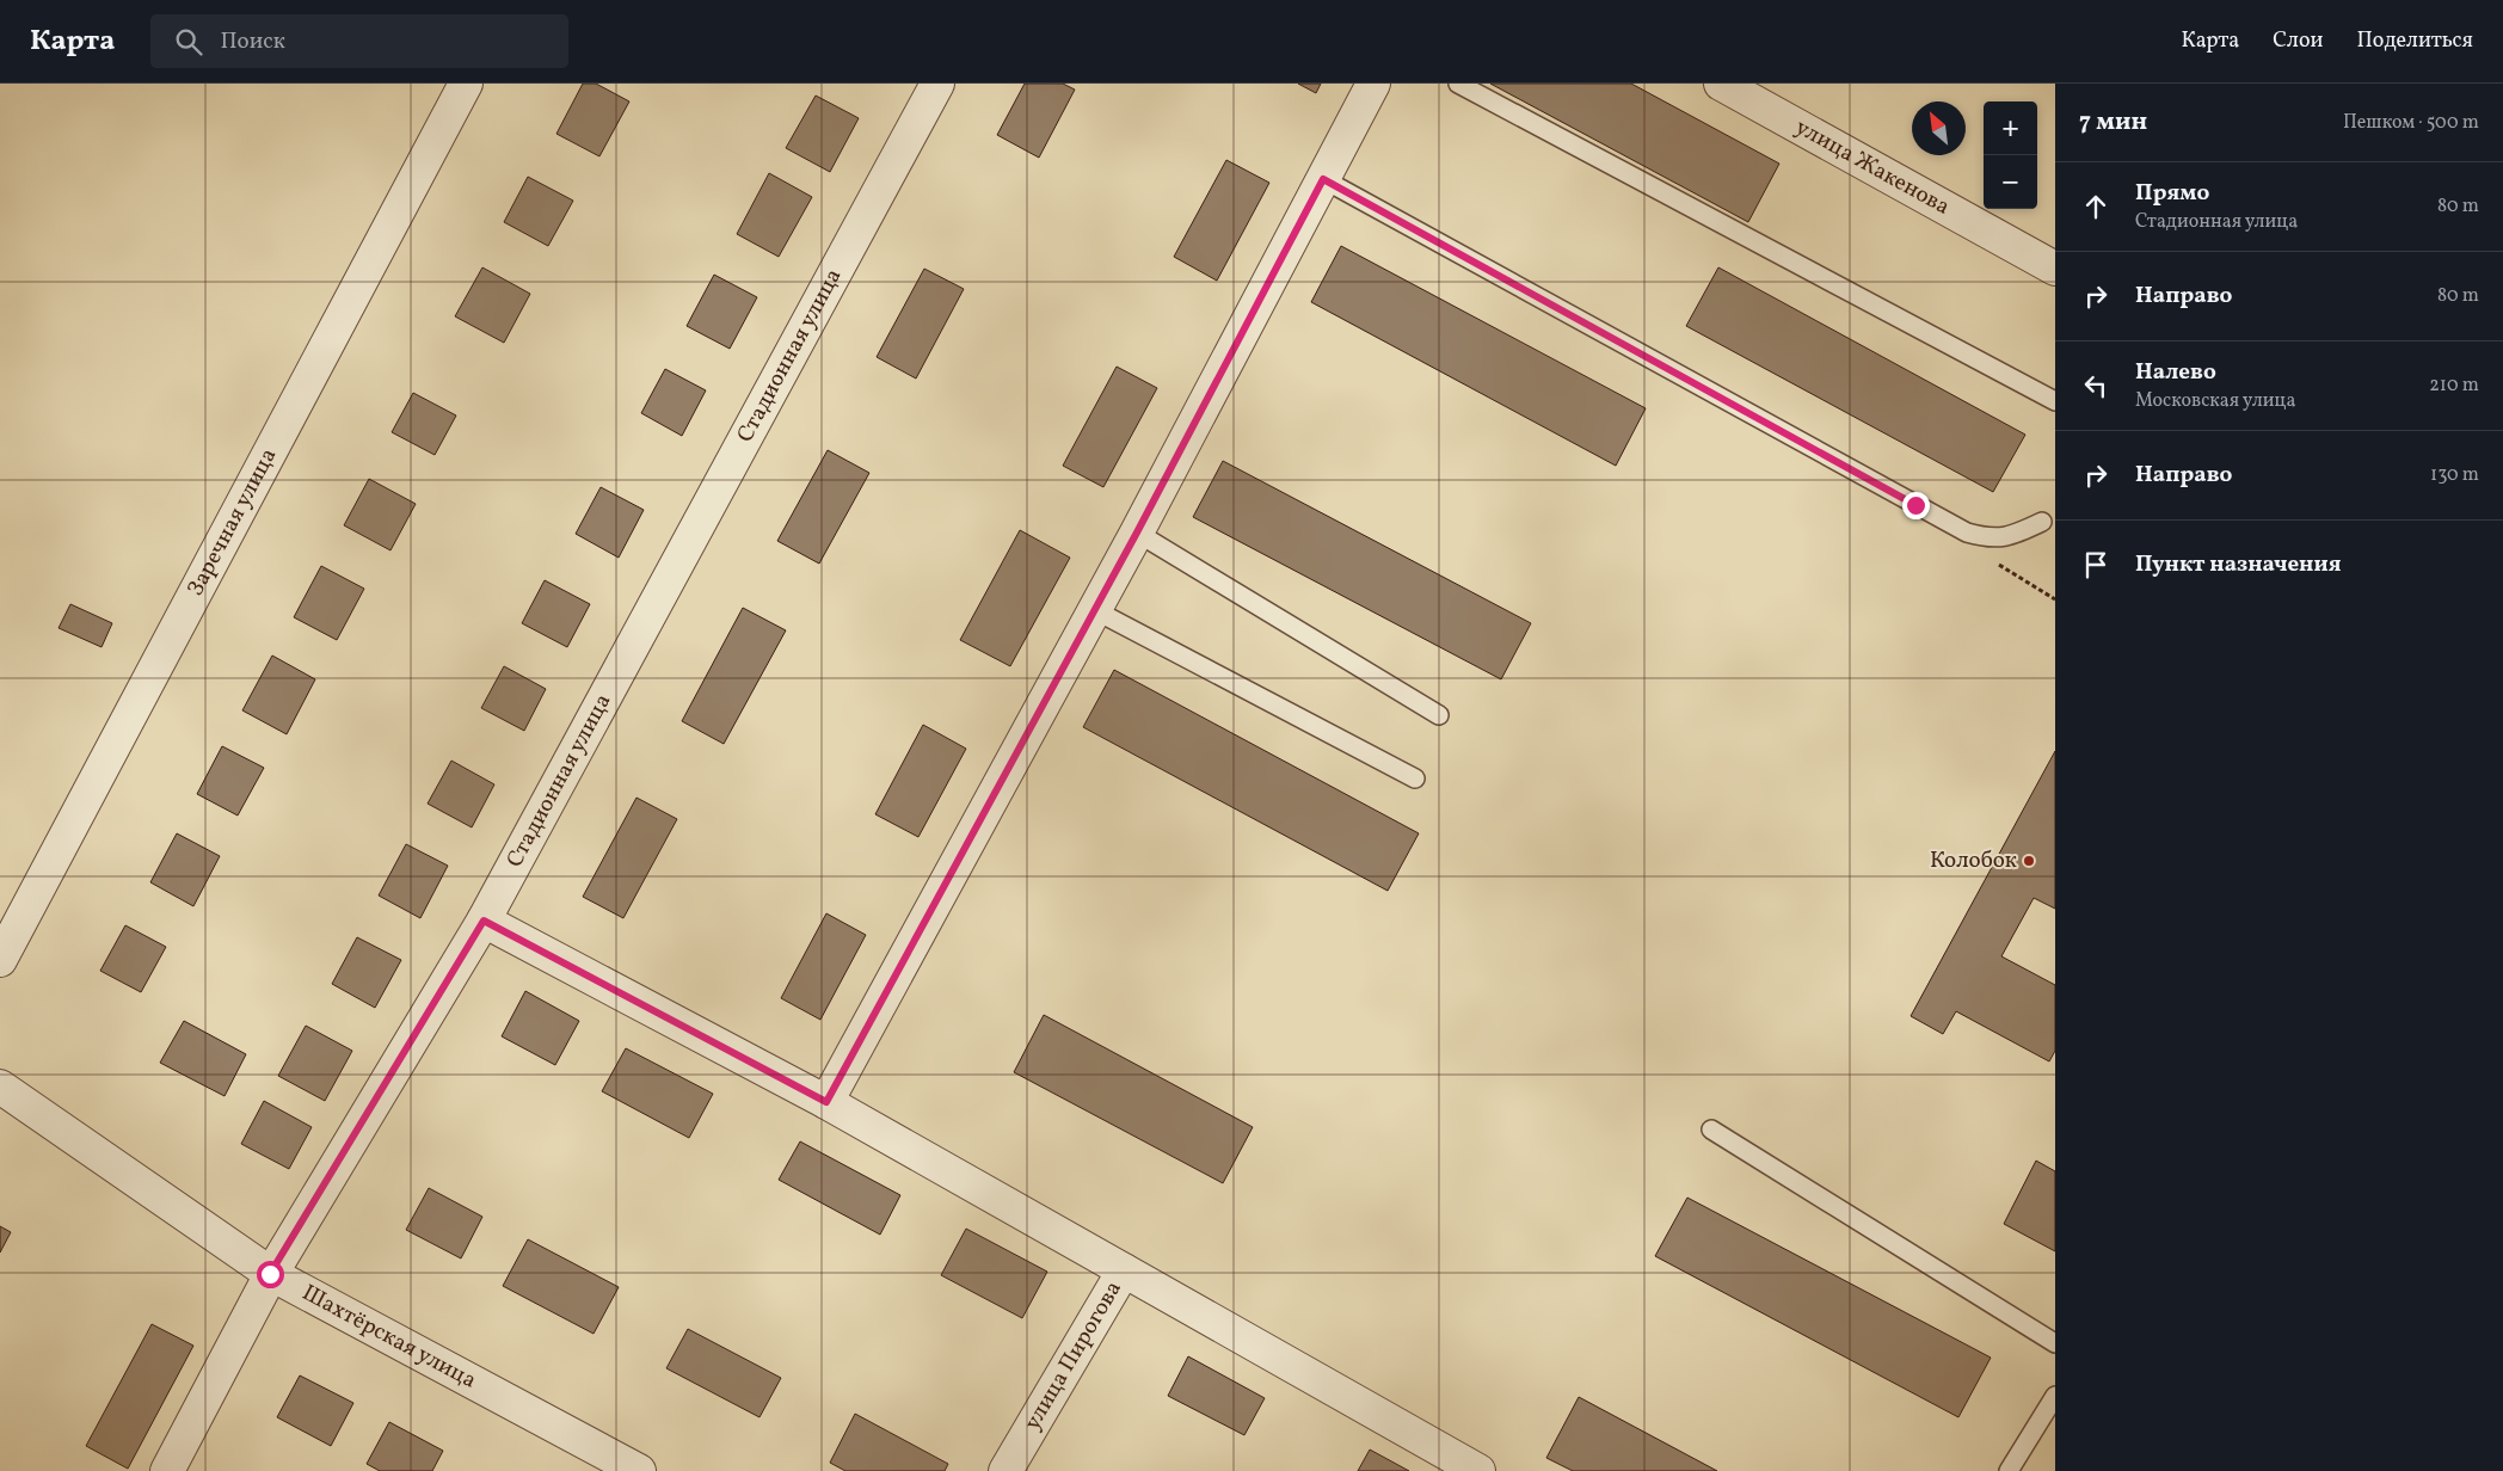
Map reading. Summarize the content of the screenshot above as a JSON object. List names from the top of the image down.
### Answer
{
  "streets": {
    "street": [
      "улица Жакенова",
      "Стадионная улица",
      "Заречная улица",
      "Шахтёрская улица",
      "улица Пирогова"
    ]
  },
  "crossings": [
    ["Стадионная улица", "Шахтёрская улица"]
  ],
  "places": ["Колобок"],
  "north": "top left",
  "page": {
    "header": "Карта",
    "search": "Поиск",
    "nav": ["Карта", "Слои", "Поделиться"],
    "heading": ["7 мин", "Пешком · 500 m"],
    "map_buttons": ["+", "−"],
    "list": [
      ["Прямо", "Стадионная улица", "80 m"],
      ["Направо", "80 m"],
      ["Налево", "Московская улица", "210 m"],
      ["Направо", "130 m"],
      "Пункт назначения"
    ]
  }
}
